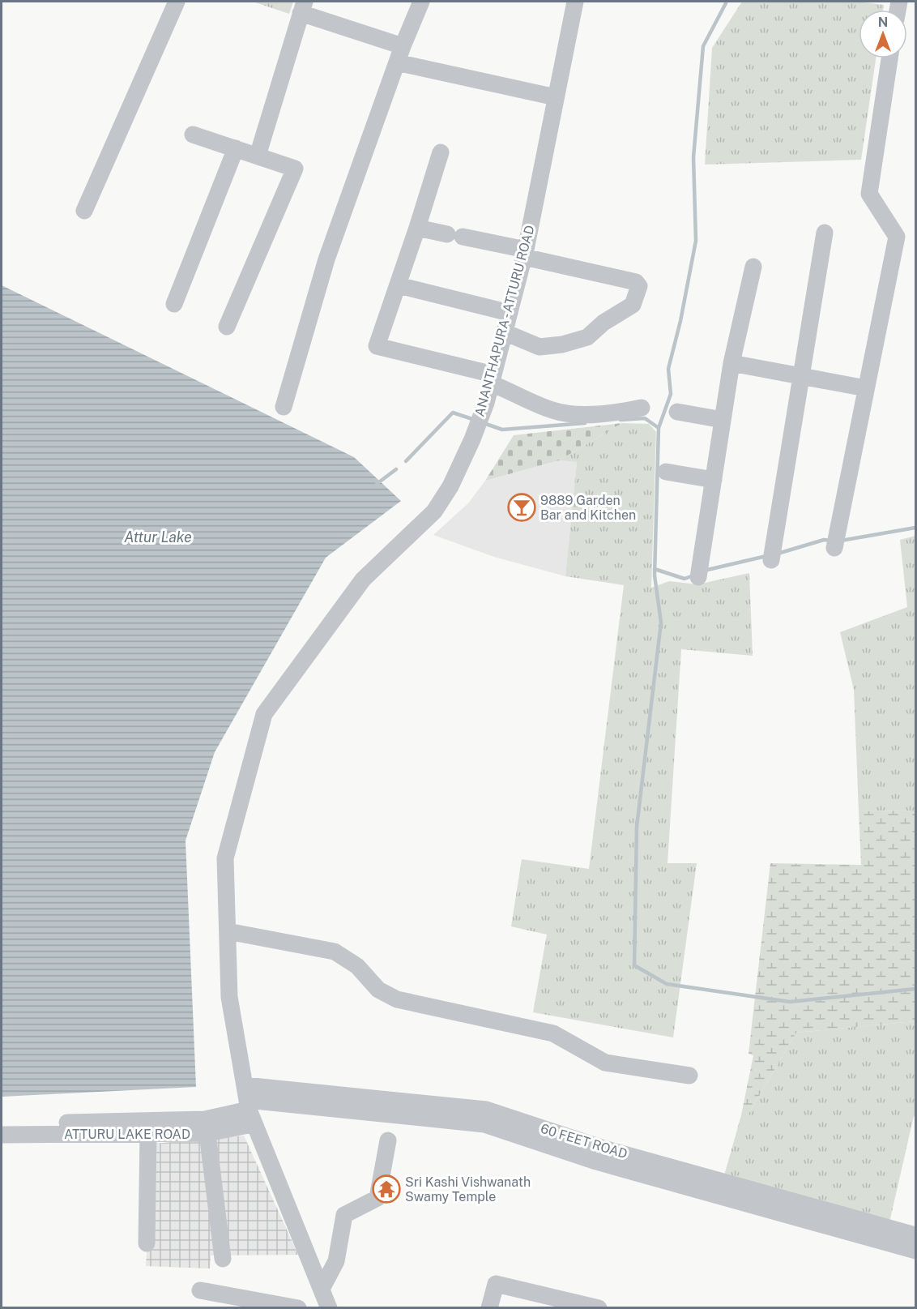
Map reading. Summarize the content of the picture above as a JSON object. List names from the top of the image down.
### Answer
{
  "streets": {
    "street": ["ANANTHAPURA - ATTURU ROAD", "ATTURU LAKE ROAD", "60 FEET ROAD"]
  },
  "crossings": [
    ["ANANTHAPURA - ATTURU ROAD", "ATTURU LAKE ROAD"],
    ["ANANTHAPURA - ATTURU ROAD", "60 FEET ROAD"],
    ["ATTURU LAKE ROAD", "60 FEET ROAD"]
  ],
  "water": ["Attur Lake"],
  "places": {
    "bar": ["9889 Garden Bar and Kitchen"],
    "temple": ["Sri Kashi Vishwanath Swamy Temple"]
  },
  "north": "top"
}
